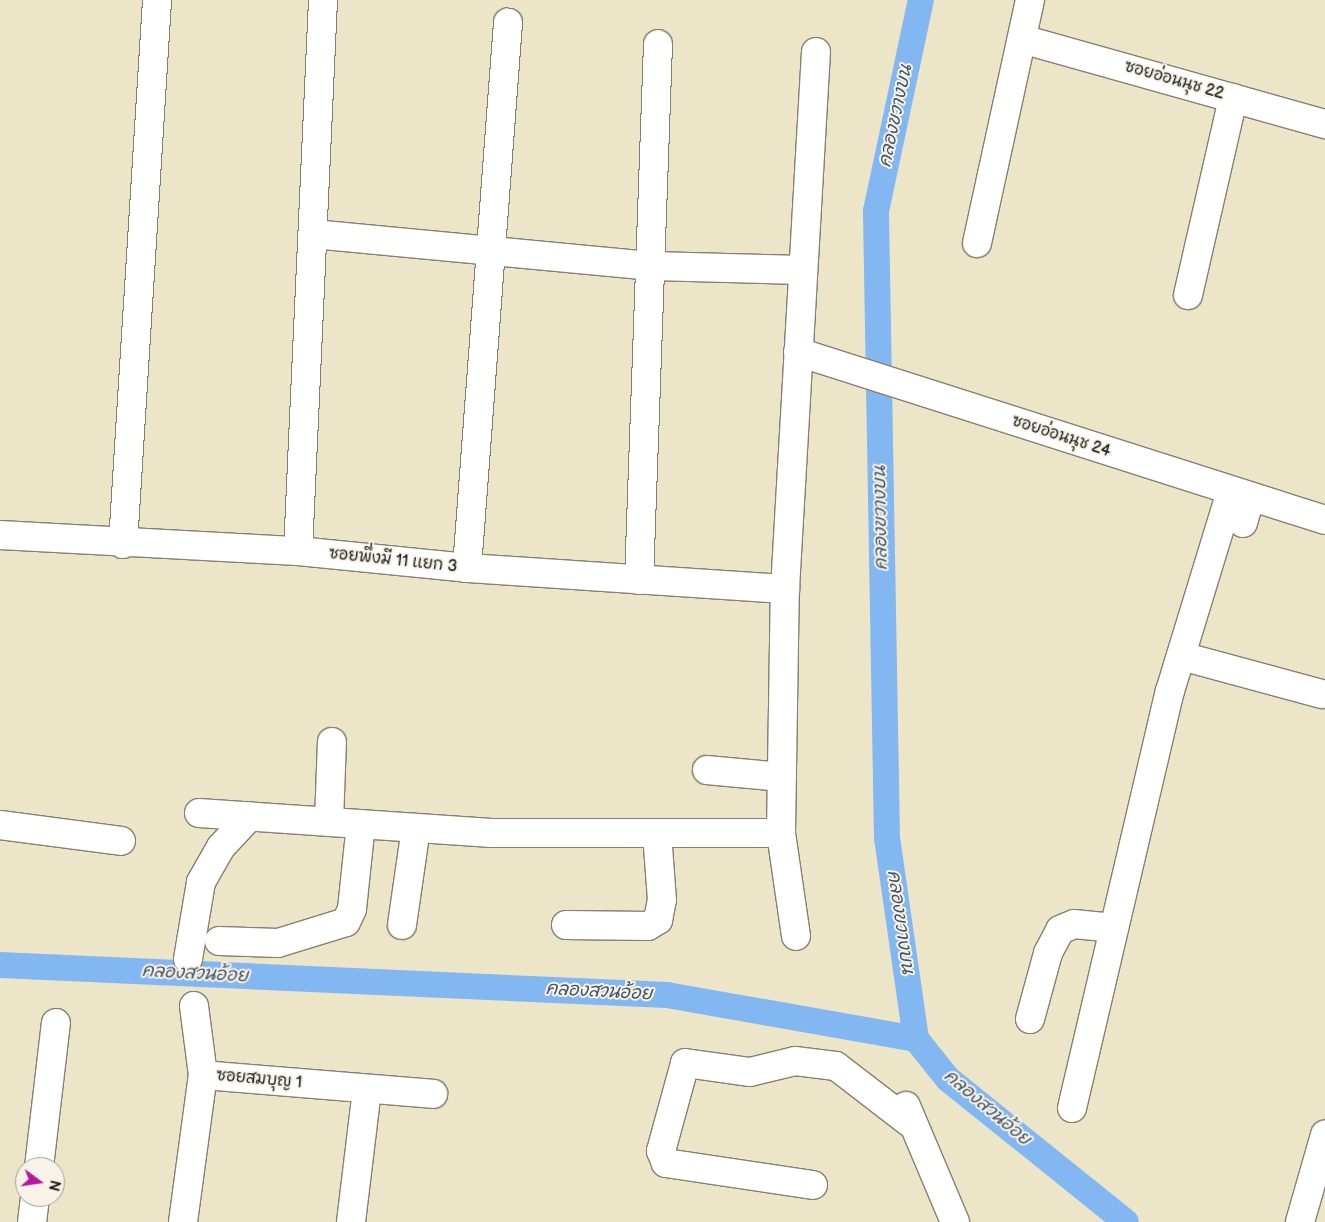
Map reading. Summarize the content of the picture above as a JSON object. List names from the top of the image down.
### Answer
{
  "streets": {
    "street": [
      "ซอยอ่อนนุช 22",
      "ซอยอ่อนนุช 24",
      "ซอยพึ่งมี 11 แยก 3",
      "ซอยสมบุญ 1"
    ]
  },
  "water": ["คลองขวางบน", "คลองสวนอ้อย"],
  "north": "right"
}
